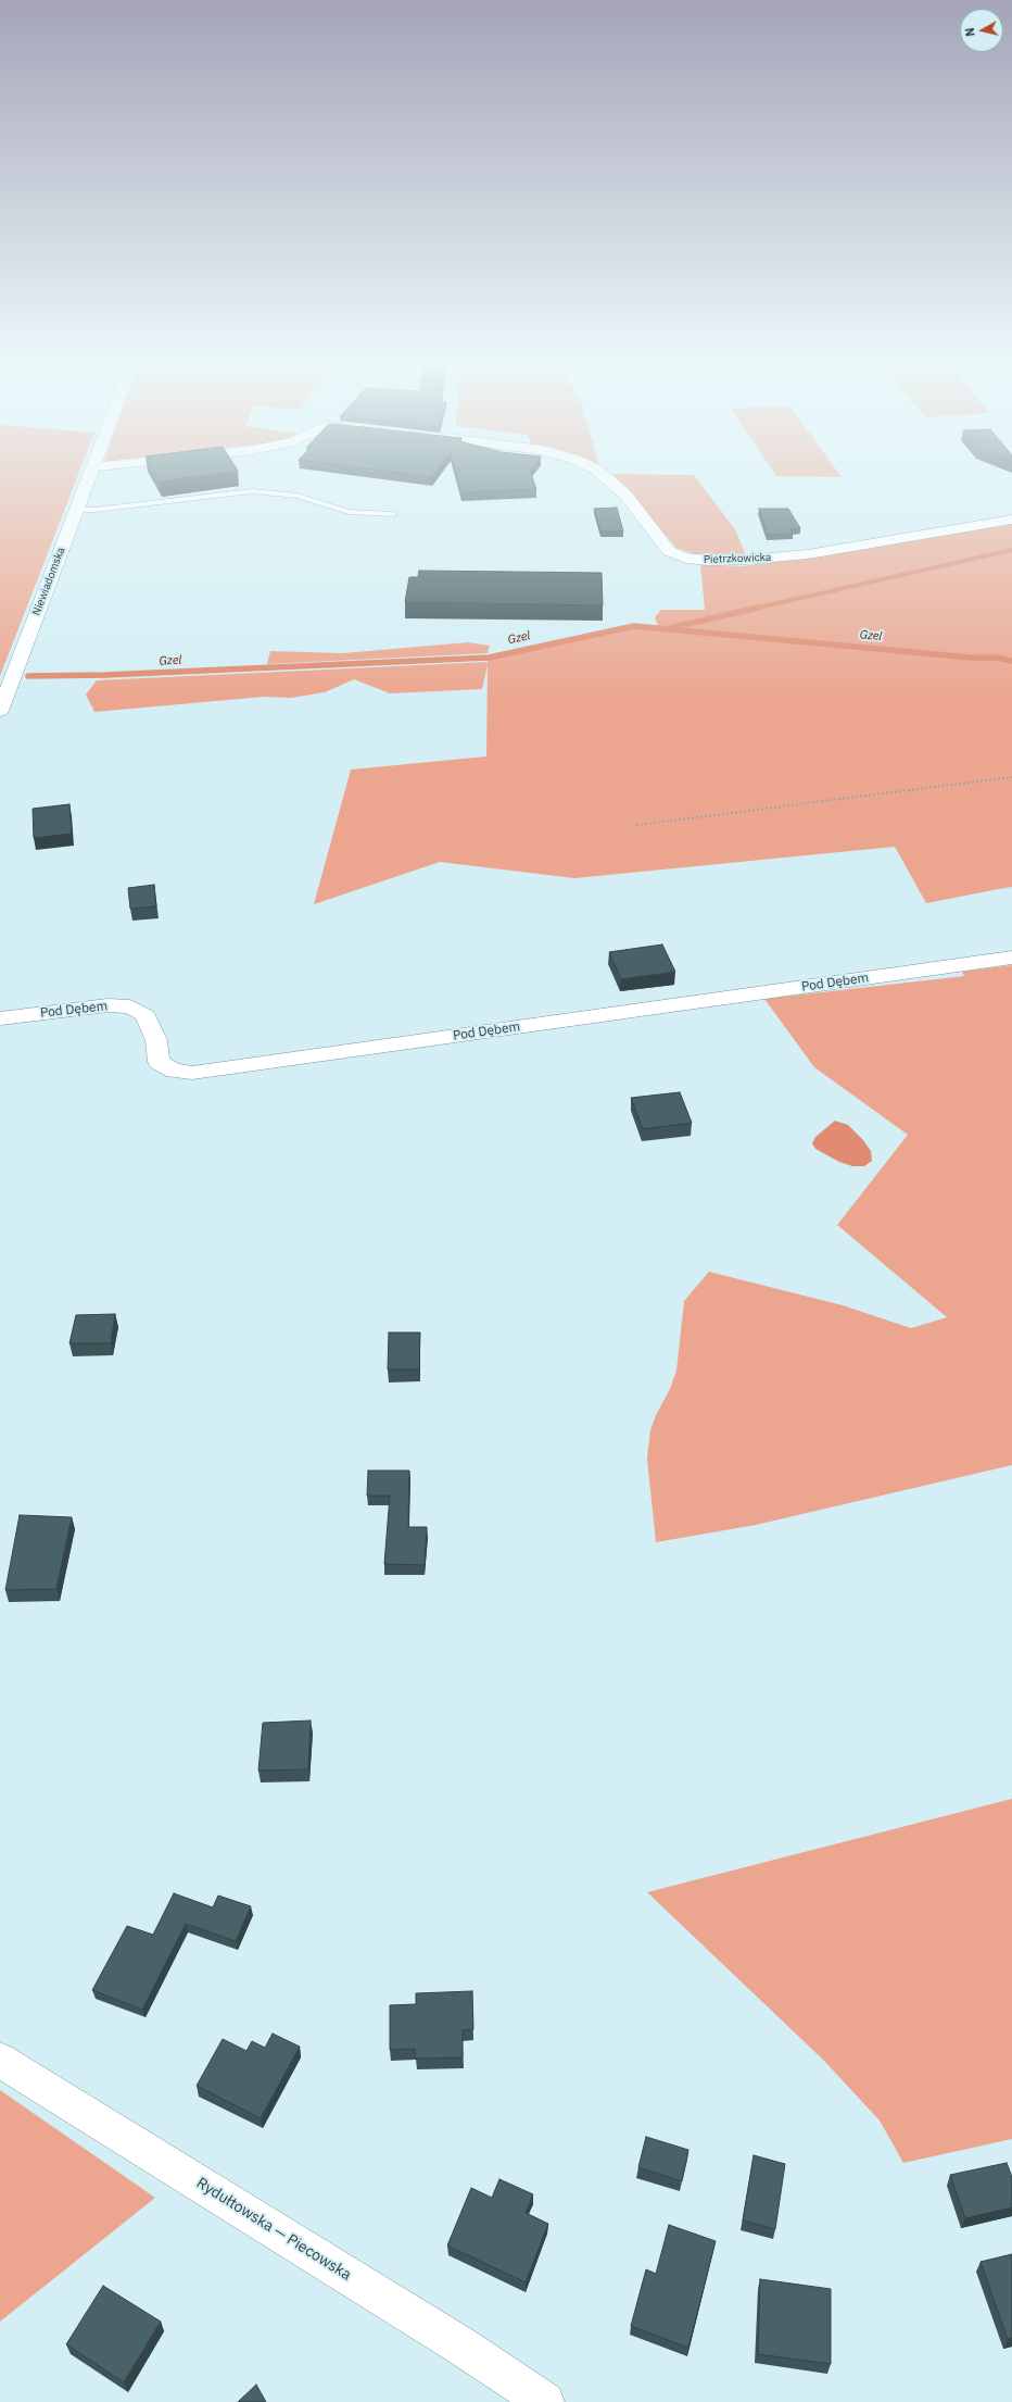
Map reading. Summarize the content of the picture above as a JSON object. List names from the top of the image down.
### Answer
{
  "streets": {
    "street": [
      "Pietrzkowicka",
      "Niewiadomska",
      "Pod Dębem",
      "Rydułtowska — Piecowska"
    ]
  },
  "water": ["Gzel"],
  "north": "left"
}
